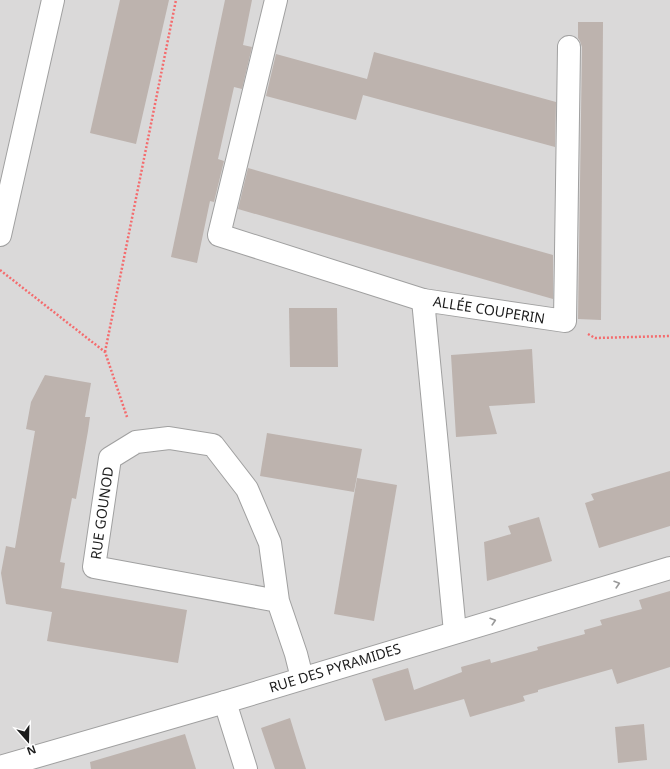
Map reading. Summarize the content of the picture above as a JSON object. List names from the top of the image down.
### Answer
{
  "streets": {
    "street": ["ALLÉE COUPERIN", "RUE GOUNOD", "RUE DES PYRAMIDES"]
  },
  "crossings": [
    ["ALLÉE COUPERIN", "RUE DES PYRAMIDES"],
    ["RUE GOUNOD", "RUE DES PYRAMIDES"]
  ],
  "north": "bottom"
}
